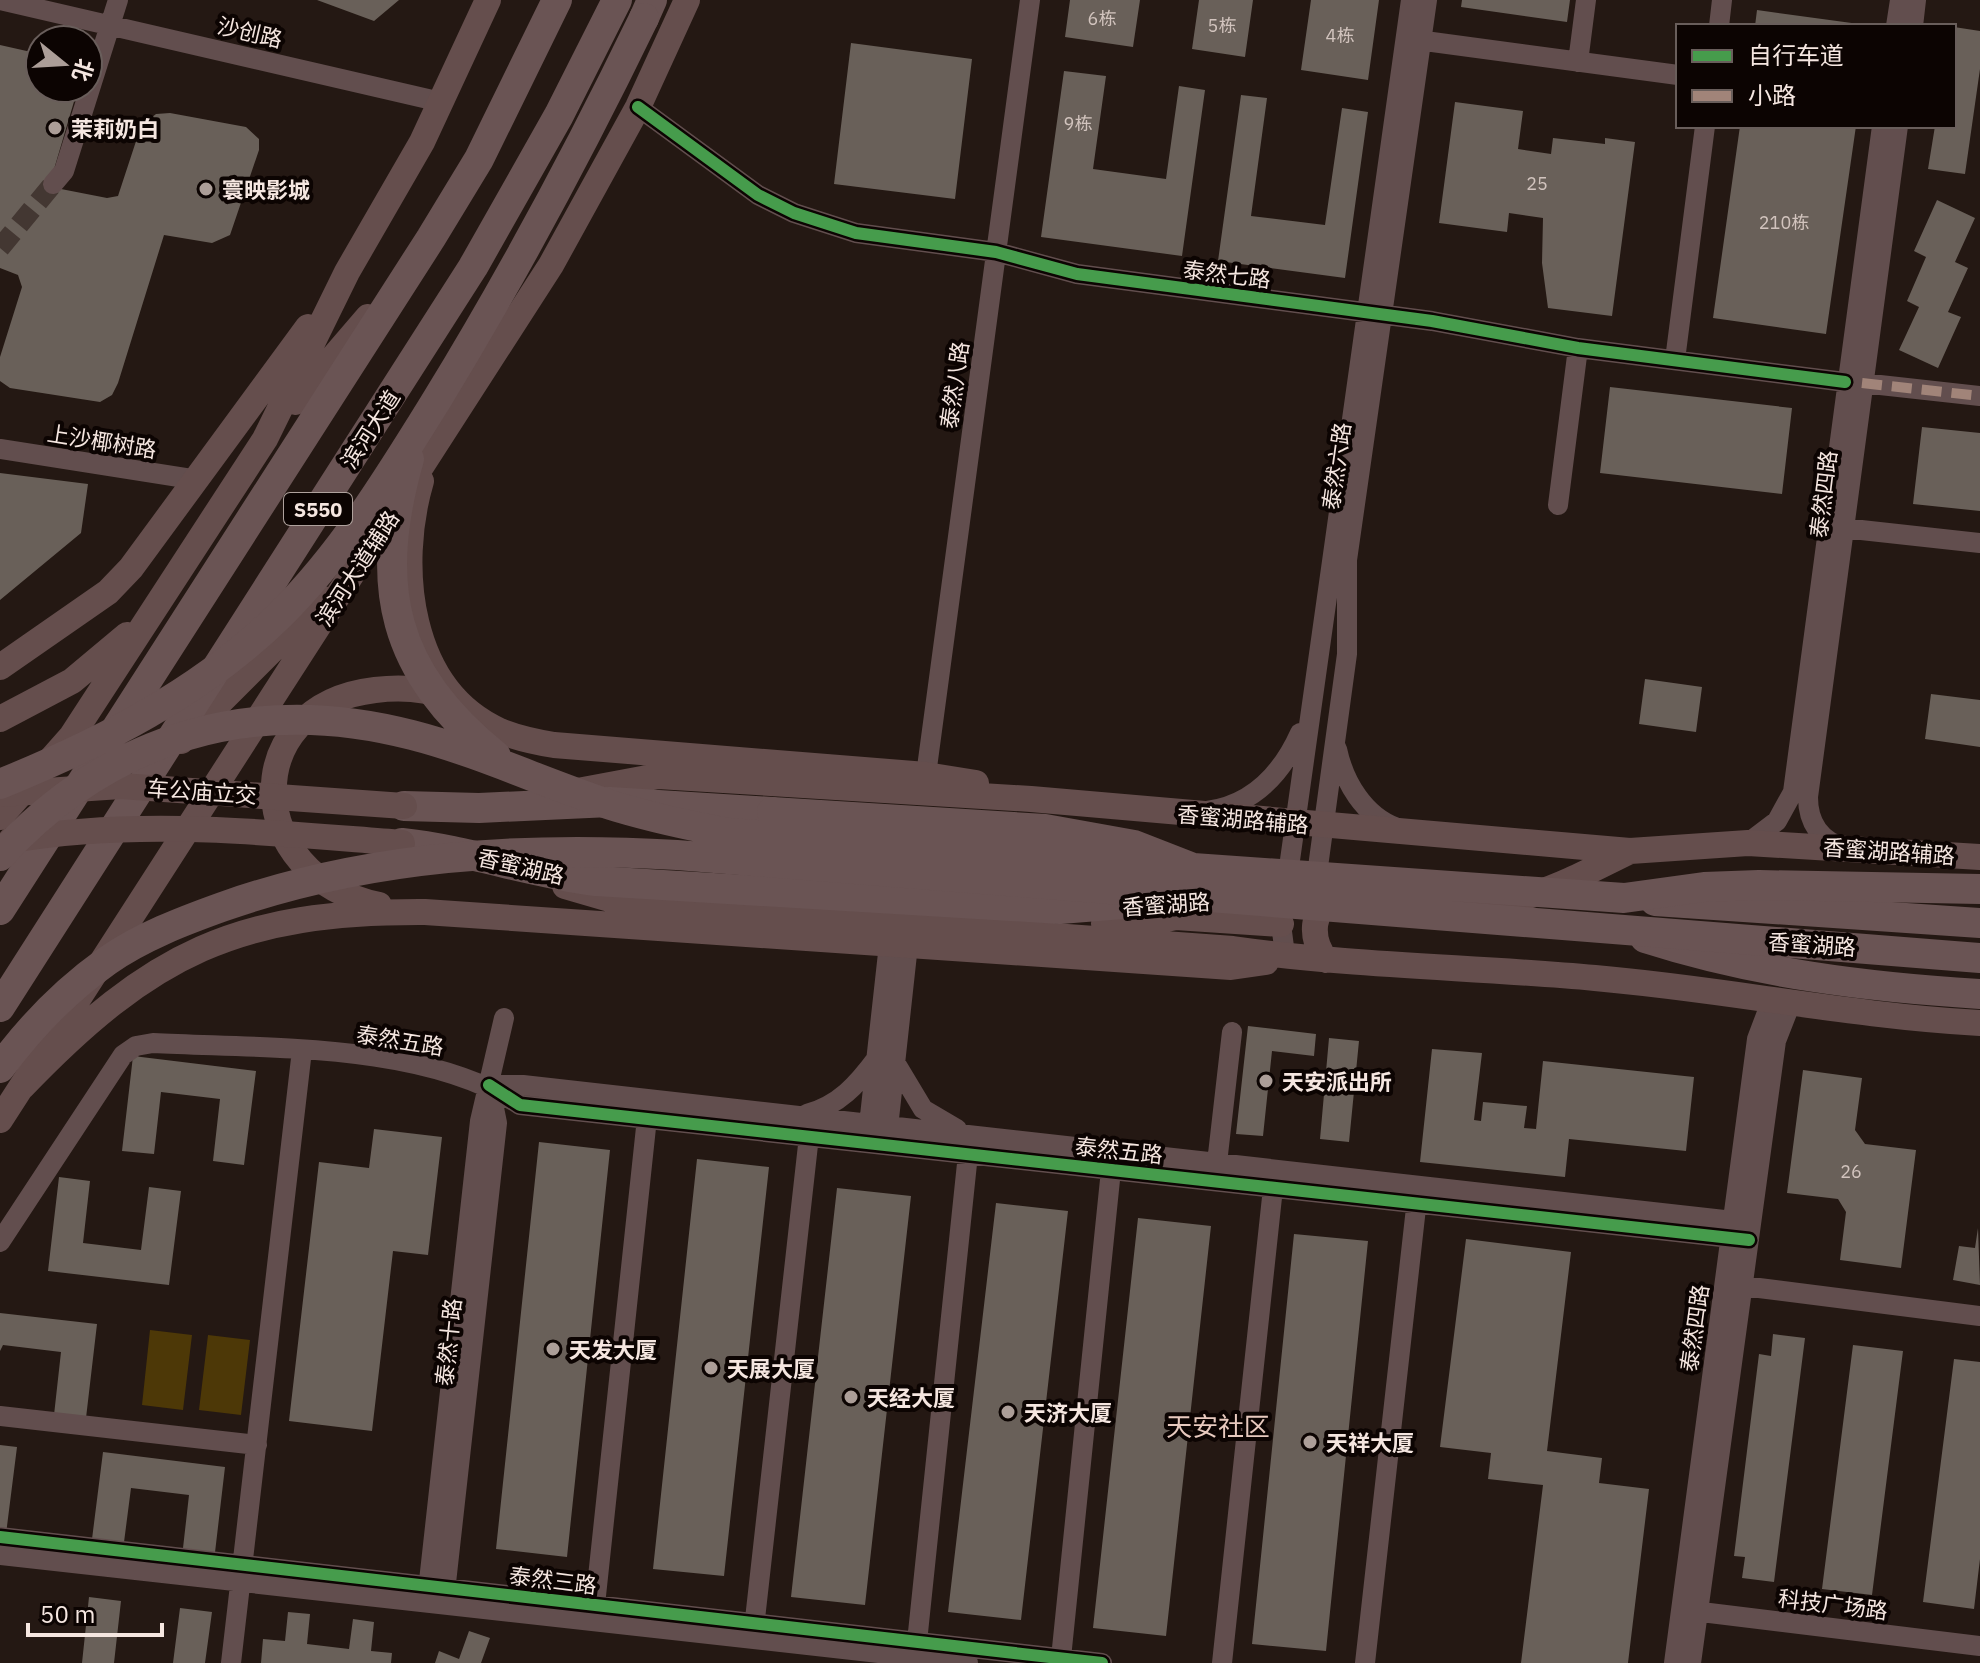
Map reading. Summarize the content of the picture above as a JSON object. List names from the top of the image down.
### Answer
{
  "streets": {
    "highway": ["滨河大道", "S550", "香蜜湖路"],
    "main road": ["滨河大道辅路", "车公庙立交", "香蜜湖路辅路"],
    "street": [
      "沙创路",
      "泰然七路",
      "泰然八路",
      "上沙椰树路",
      "泰然六路",
      "泰然四路",
      "泰然五路",
      "泰然十路",
      "泰然三路",
      "科技广场路"
    ]
  },
  "crossings": [
    ["泰然七路", "泰然八路"],
    ["泰然七路", "泰然六路"],
    ["泰然七路", "泰然四路"],
    ["泰然七路", "滨河大道辅路"],
    ["泰然六路", "香蜜湖路辅路"],
    ["泰然四路", "香蜜湖路辅路"],
    ["泰然四路", "泰然五路"],
    ["泰然四路", "科技广场路"],
    ["车公庙立交", "香蜜湖路"],
    ["香蜜湖路辅路", "香蜜湖路"],
    ["泰然五路", "泰然十路"],
    ["泰然十路", "泰然三路"]
  ],
  "districts": ["天安社区"],
  "places": [
    "茉莉奶白",
    "寰映影城",
    "天安派出所",
    "天发大厦",
    "天展大厦",
    "天经大厦",
    "天济大厦",
    "天祥大厦"
  ],
  "house_numbers": [
    "6栋",
    "5栋",
    "4栋",
    "9栋",
    "25",
    "210栋",
    "26"
  ],
  "legend": ["自行车道", "小路"],
  "scale_bar": "50 m",
  "north": "right"
}
